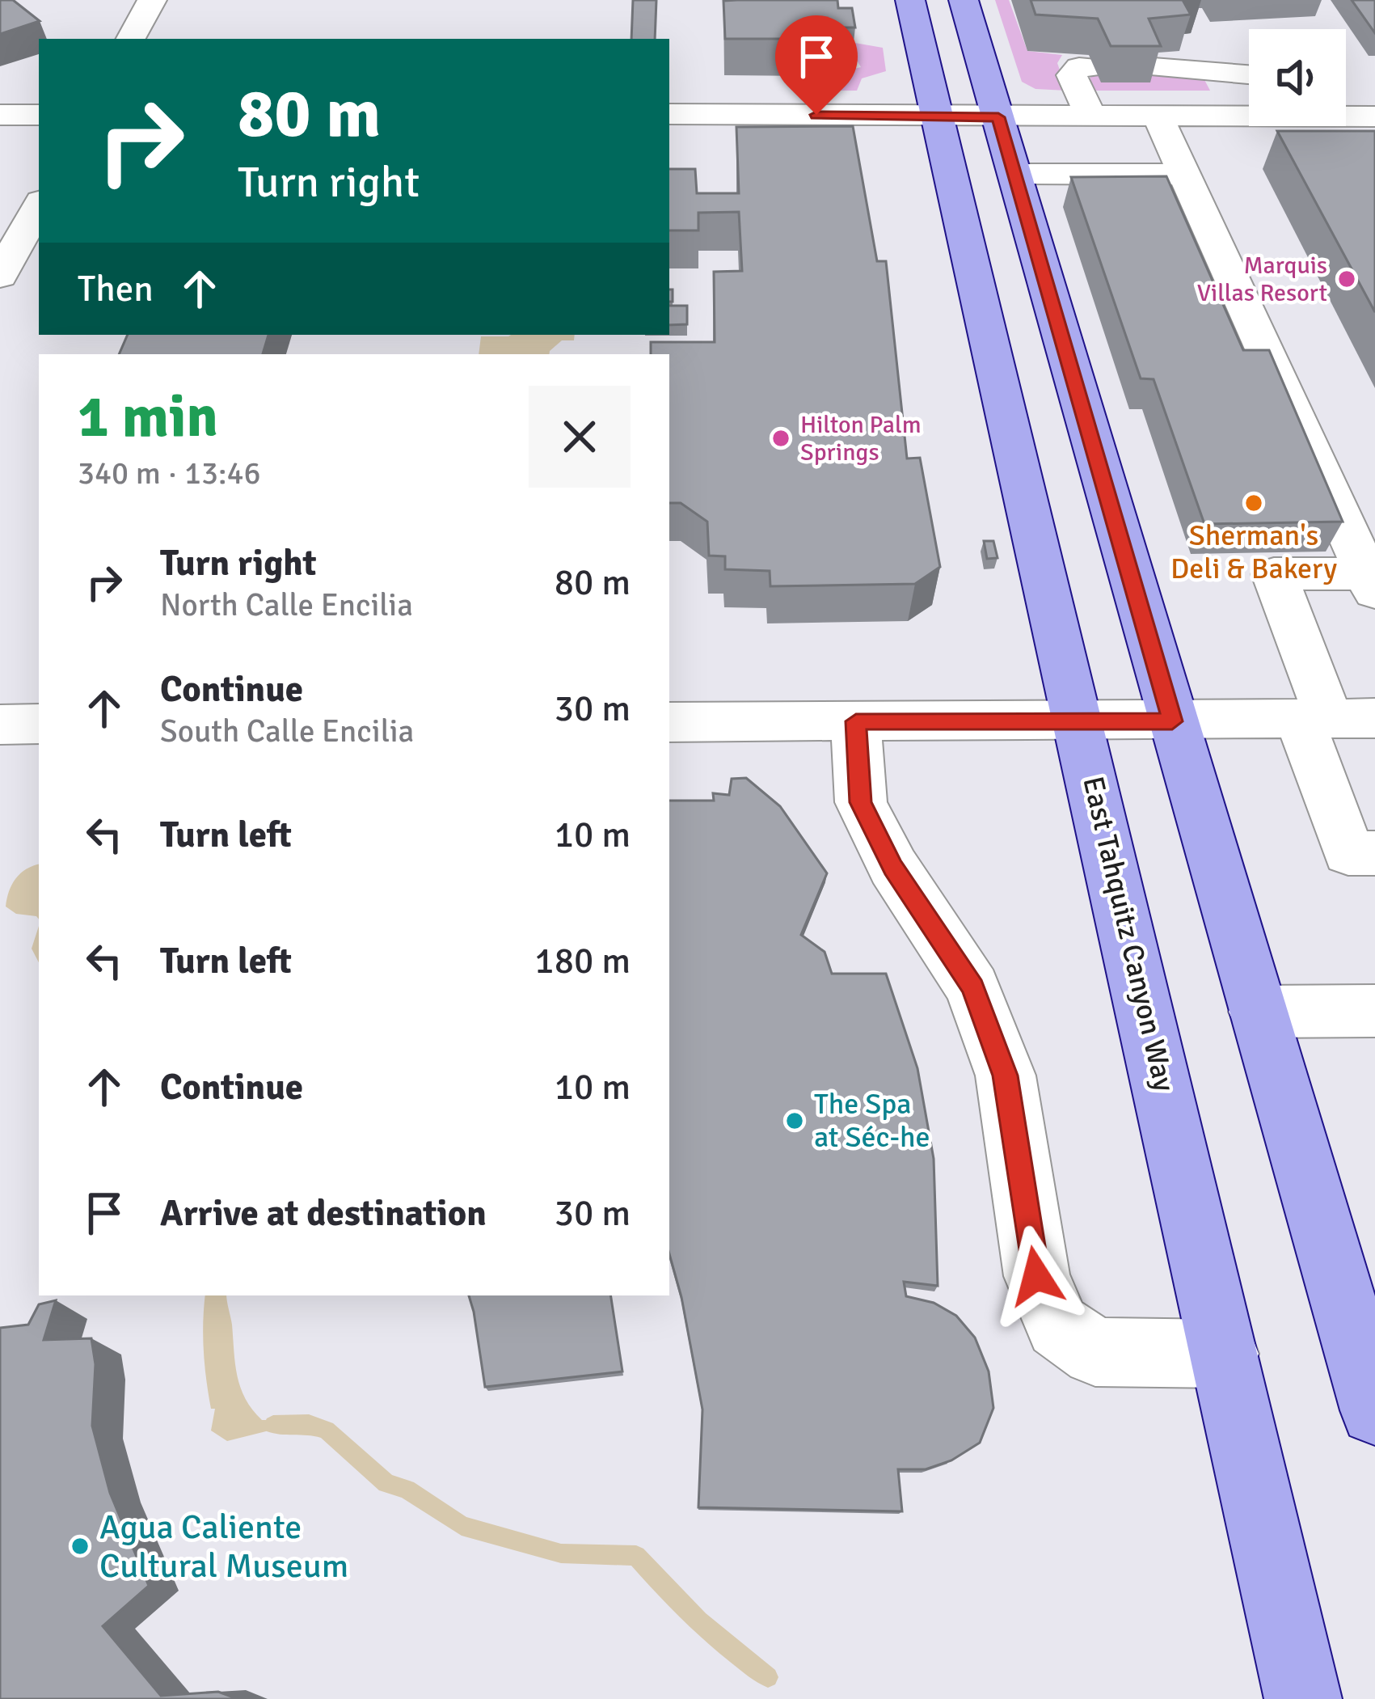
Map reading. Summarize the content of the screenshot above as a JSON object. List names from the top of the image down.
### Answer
{
  "streets": {
    "main road": ["East Tahquitz Canyon Way"]
  },
  "places": [
    "Marquis Villas Resort",
    "Hilton Palm Springs",
    "Sherman's Deli & Bakery",
    "The Spa at Séc-he",
    "Agua Caliente Cultural Museum"
  ],
  "page": {
    "turn": ["80 m", "Turn right"],
    "then": "Then",
    "heading": ["1 min", "340 m · 13:46"],
    "list": [
      {
        "name": "Turn right",
        "note": "North Calle Encilia",
        "value": "80 m"
      },
      {
        "name": "Continue",
        "note": "South Calle Encilia",
        "value": "30 m"
      },
      {
        "name": "Turn left",
        "value": "10 m"
      },
      {
        "name": "Turn left",
        "value": "180 m"
      },
      {
        "name": "Continue",
        "value": "10 m"
      },
      {
        "name": "Arrive at destination",
        "value": "30 m"
      }
    ]
  }
}
